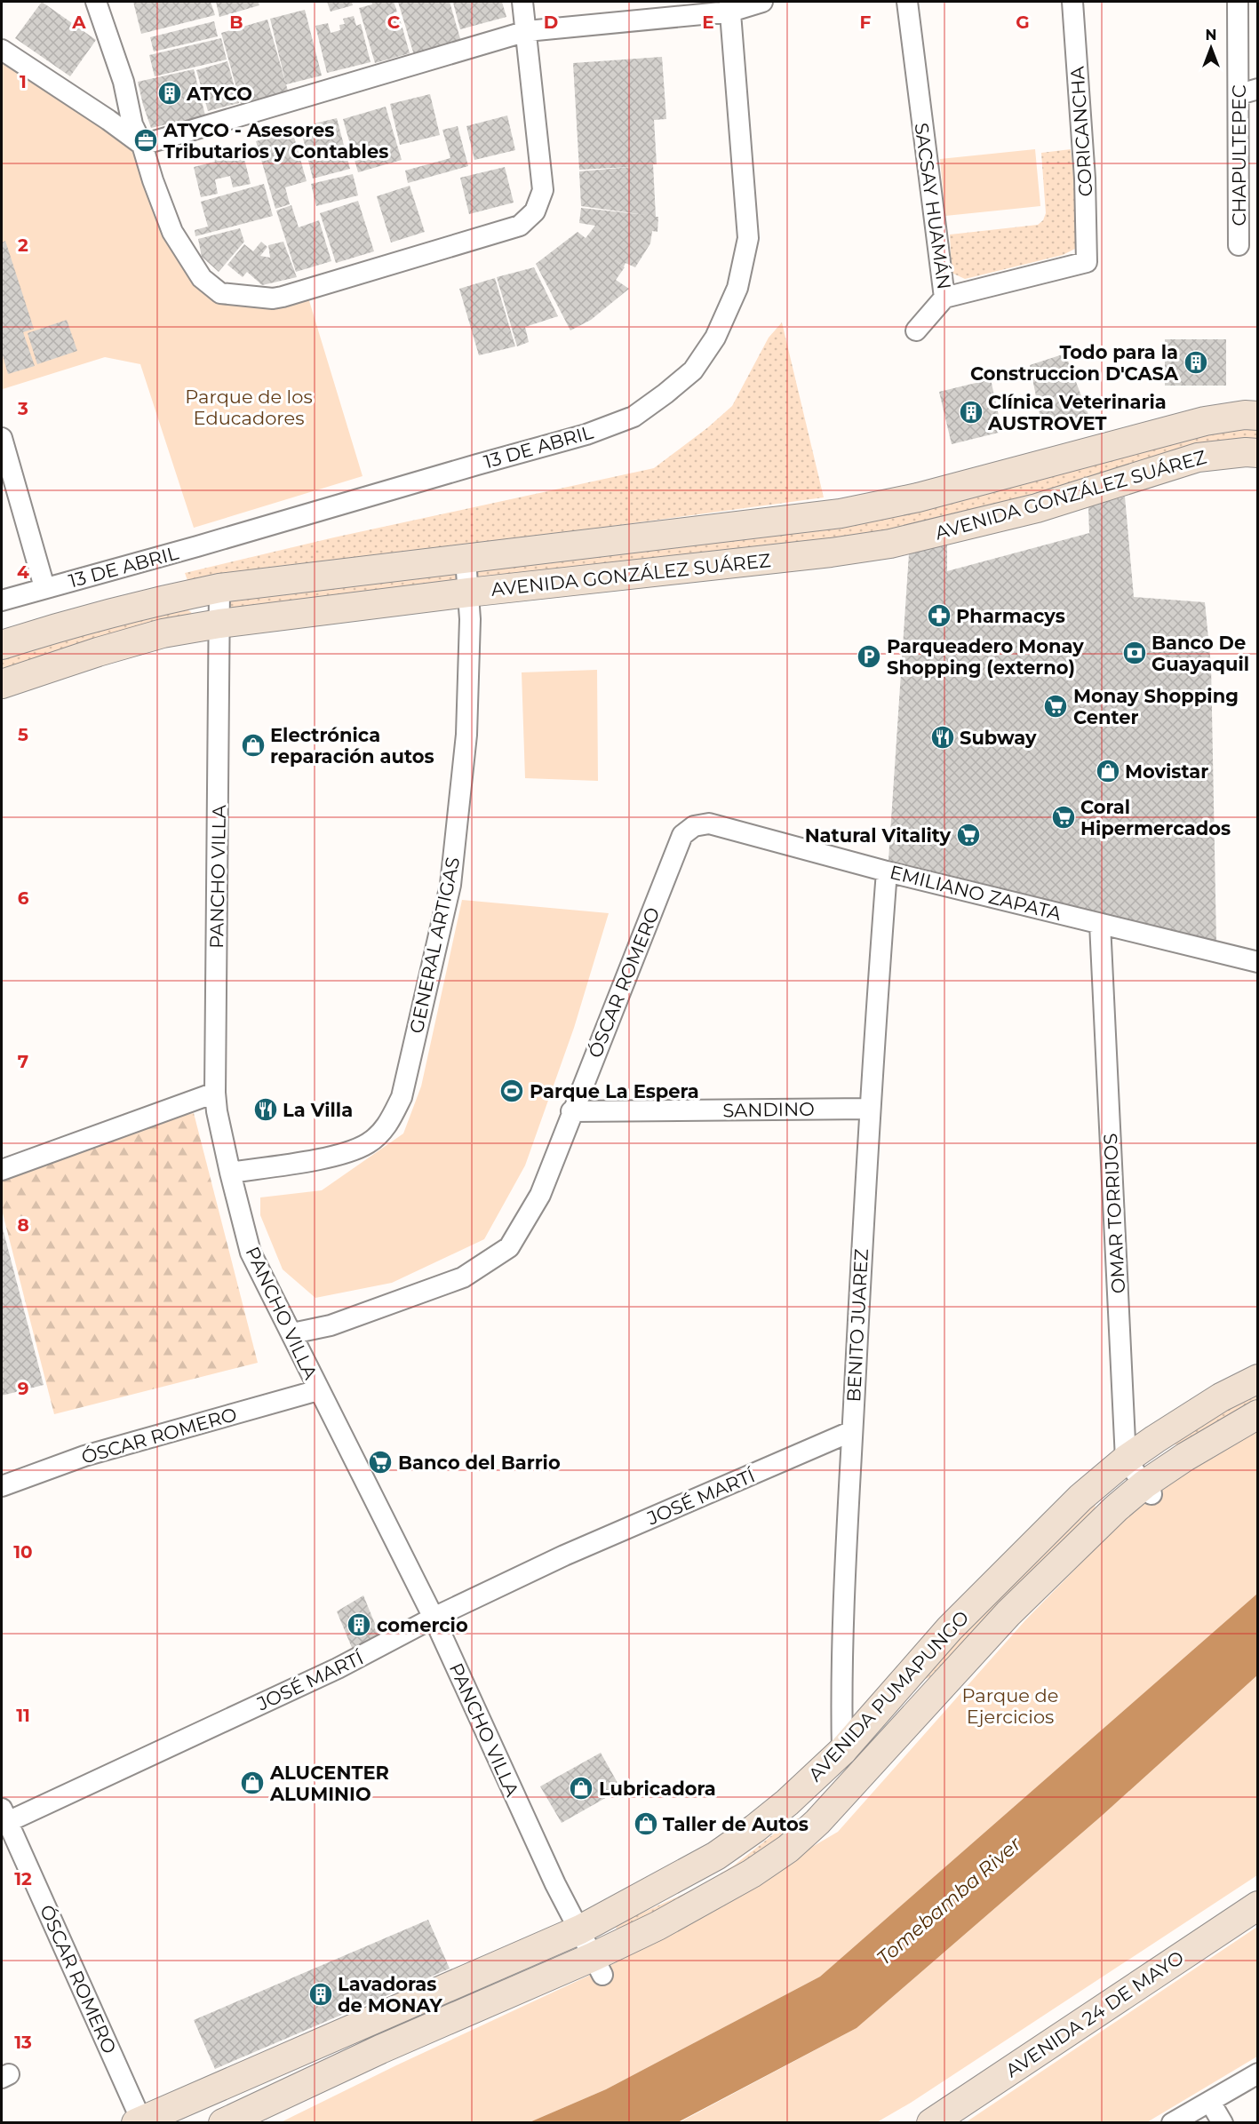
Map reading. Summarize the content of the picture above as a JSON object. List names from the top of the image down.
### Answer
{
  "streets": {
    "main road": ["AVENIDA GONZÁLEZ SUÁREZ", "AVENIDA PUMAPUNGO", "AVENIDA 24 DE MAYO"],
    "street": [
      "CORICANCHA",
      "CHAPULTEPEC",
      "SACSAY HUAMÁN",
      "13 DE ABRIL",
      "PANCHO VILLA",
      "EMILIANO ZAPATA",
      "GENERAL ARTIGAS",
      "ÓSCAR ROMERO",
      "SANDINO",
      "OMAR TORRIJOS",
      "BENITO JUAREZ",
      "JOSÉ MARTÍ"
    ]
  },
  "crossings": [
    ["CORICANCHA", "SACSAY HUAMÁN"],
    ["AVENIDA GONZÁLEZ SUÁREZ", "PANCHO VILLA"],
    ["AVENIDA GONZÁLEZ SUÁREZ", "GENERAL ARTIGAS"],
    ["PANCHO VILLA", "GENERAL ARTIGAS"],
    ["PANCHO VILLA", "ÓSCAR ROMERO"],
    ["PANCHO VILLA", "JOSÉ MARTÍ"],
    ["PANCHO VILLA", "AVENIDA PUMAPUNGO"],
    ["EMILIANO ZAPATA", "ÓSCAR ROMERO"],
    ["EMILIANO ZAPATA", "OMAR TORRIJOS"],
    ["EMILIANO ZAPATA", "BENITO JUAREZ"],
    ["ÓSCAR ROMERO", "SANDINO"],
    ["ÓSCAR ROMERO", "JOSÉ MARTÍ"],
    ["ÓSCAR ROMERO", "AVENIDA PUMAPUNGO"],
    ["SANDINO", "BENITO JUAREZ"],
    ["OMAR TORRIJOS", "AVENIDA PUMAPUNGO"],
    ["BENITO JUAREZ", "JOSÉ MARTÍ"],
    ["BENITO JUAREZ", "AVENIDA PUMAPUNGO"]
  ],
  "water": ["Tomebamba River"],
  "parks": ["Parque de los Educadores", "Parque de Ejercicios"],
  "places": {
    "building": [
      "ATYCO",
      "Todo para la Construccion D'CASA",
      "Clínica Veterinaria AUSTROVET",
      "comercio",
      "Lavadoras de MONAY"
    ],
    "office": ["ATYCO - Asesores Tributarios y Contables"],
    "pharmacy": ["Pharmacys"],
    "bank": ["Banco De Guayaquil"],
    "parking": ["Parqueadero Monay Shopping (externo)"],
    "supermarket": [
      "Monay Shopping Center",
      "Coral Hipermercados",
      "Natural Vitality",
      "Banco del Barrio"
    ],
    "restaurant": ["Subway", "La Villa"],
    "shop": [
      "Electrónica reparación autos",
      "Movistar",
      "ALUCENTER ALUMINIO",
      "Lubricadora",
      "Taller de Autos"
    ],
    "sports": ["Parque La Espera"]
  },
  "north": "top",
  "grid": {
    "columns": [
      "A",
      "B",
      "C",
      "D",
      "E",
      "F",
      "G"
    ],
    "rows": [
      "1",
      "2",
      "3",
      "4",
      "5",
      "6",
      "7",
      "8",
      "9",
      "10",
      "11",
      "12",
      "13"
    ]
  }
}
